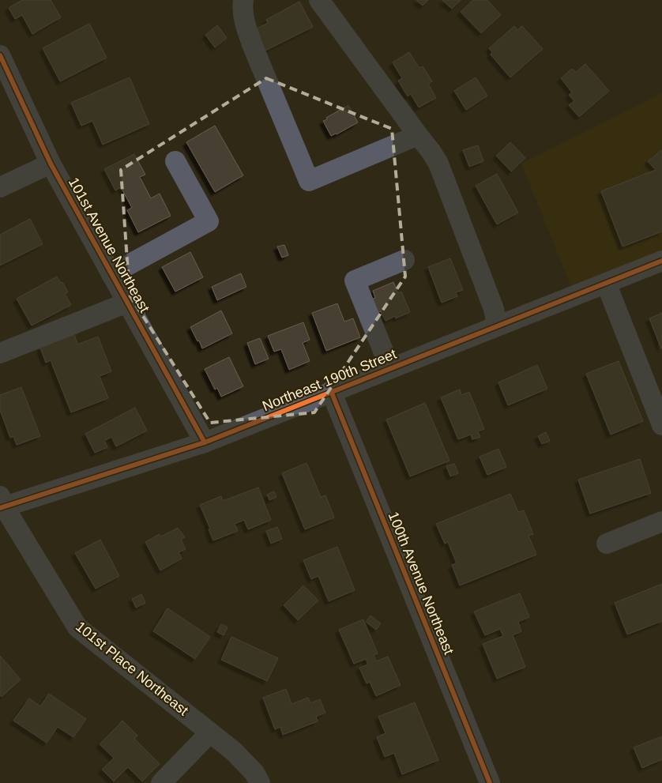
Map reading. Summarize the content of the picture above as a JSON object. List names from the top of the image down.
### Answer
{
  "streets": {
    "street": [
      "101st Avenue Northeast",
      "Northeast 190th Street",
      "100th Avenue Northeast",
      "101st Place Northeast"
    ]
  },
  "crossings": [
    ["101st Avenue Northeast", "Northeast 190th Street"],
    ["Northeast 190th Street", "100th Avenue Northeast"],
    ["Northeast 190th Street", "101st Place Northeast"]
  ]
}
